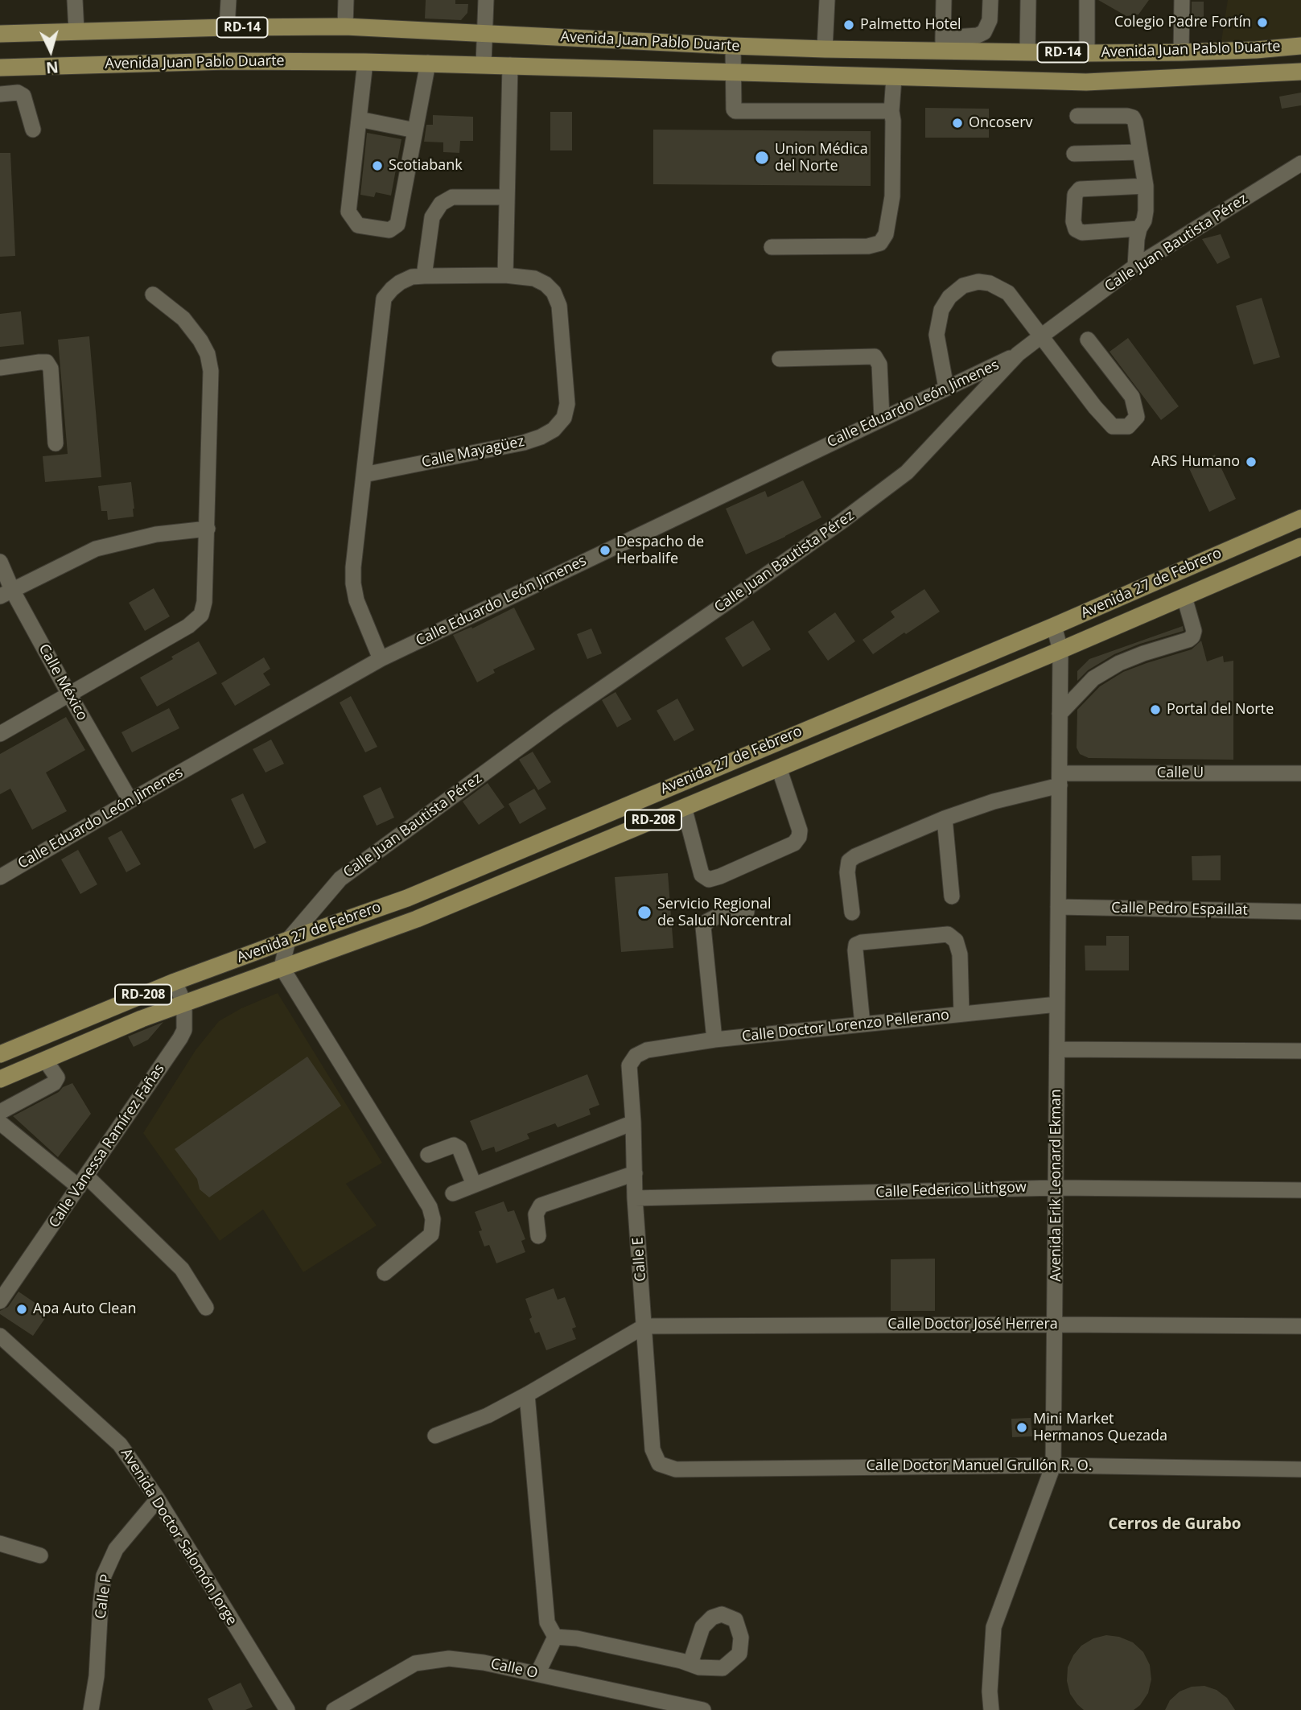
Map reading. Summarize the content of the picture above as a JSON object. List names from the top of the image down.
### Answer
{
  "streets": {
    "main road": [
      "RD-14",
      "Avenida Juan Pablo Duarte",
      "Avenida 27 de Febrero",
      "RD-208"
    ],
    "street": [
      "Calle Juan Bautista Pérez",
      "Calle Eduardo León Jimenes",
      "Calle Mayagüez",
      "Calle México",
      "Calle U",
      "Calle Pedro Espaillat",
      "Calle Doctor Lorenzo Pellerano",
      "Calle Vanessa Ramírez Fañas",
      "Avenida Erik Leonard Ekman",
      "Calle Federico Lithgow",
      "Calle E",
      "Calle Doctor José Herrera",
      "Calle Doctor Manuel Grullón R. O.",
      "Avenida Doctor Salomón Jorge",
      "Calle P",
      "Calle O"
    ]
  },
  "crossings": [
    ["Calle Juan Bautista Pérez", "Calle Eduardo León Jimenes"],
    ["Calle Juan Bautista Pérez", "Avenida 27 de Febrero"],
    ["Calle Eduardo León Jimenes", "Calle Mayagüez"],
    ["Calle Eduardo León Jimenes", "Calle México"],
    ["Avenida 27 de Febrero", "Calle Vanessa Ramírez Fañas"],
    ["Avenida 27 de Febrero", "Avenida Erik Leonard Ekman"],
    ["Calle U", "Avenida Erik Leonard Ekman"],
    ["Calle Pedro Espaillat", "Avenida Erik Leonard Ekman"],
    ["Calle Doctor Lorenzo Pellerano", "Avenida Erik Leonard Ekman"],
    ["Calle Doctor Lorenzo Pellerano", "Calle E"],
    ["Avenida Erik Leonard Ekman", "Calle Federico Lithgow"],
    ["Avenida Erik Leonard Ekman", "Calle Doctor José Herrera"],
    ["Avenida Erik Leonard Ekman", "Calle Doctor Manuel Grullón R. O."],
    ["Calle Federico Lithgow", "Calle E"],
    ["Calle E", "Calle Doctor José Herrera"],
    ["Calle E", "Calle Doctor Manuel Grullón R. O."],
    ["Avenida Doctor Salomón Jorge", "Calle P"]
  ],
  "districts": ["Cerros de Gurabo"],
  "places": [
    "Colegio Padre Fortín",
    "Palmetto Hotel",
    "Oncoserv",
    "Union Médica del Norte",
    "Scotiabank",
    "ARS Humano",
    "Despacho de Herbalife",
    "Portal del Norte",
    "Servicio Regional de Salud Norcentral",
    "Apa Auto Clean",
    "Mini Market Hermanos Quezada"
  ],
  "north": "bottom"
}
